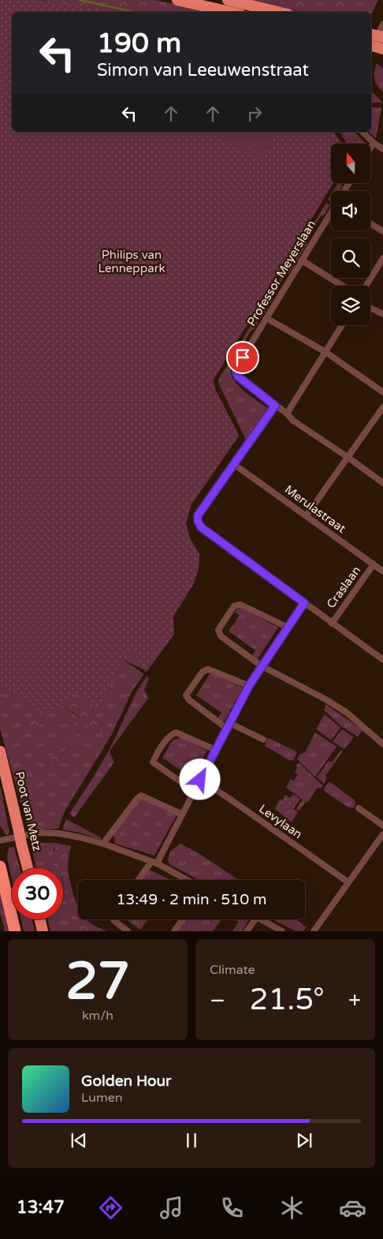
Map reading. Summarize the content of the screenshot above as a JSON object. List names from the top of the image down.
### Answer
{
  "streets": {
    "highway": ["Poot van Metz"],
    "street": [
      "Professor Meyerslaan",
      "Merulastraat",
      "Craslaan",
      "Levylaan"
    ]
  },
  "crossings": [
    ["Merulastraat", "Craslaan"]
  ],
  "parks": ["Philips van Lenneppark"],
  "north": "top",
  "page": {
    "turn": ["190 m", "Simon van Leeuwenstraat"],
    "limit": "30",
    "trip": "13:49 · 2 min · 510 m",
    "tile": [
      ["27", "km/h"],
      "Climate"
    ],
    "heat": ["−", "21.5°", "+"],
    "song": ["Golden Hour", "Lumen"],
    "tabs": "13:47"
  }
}
